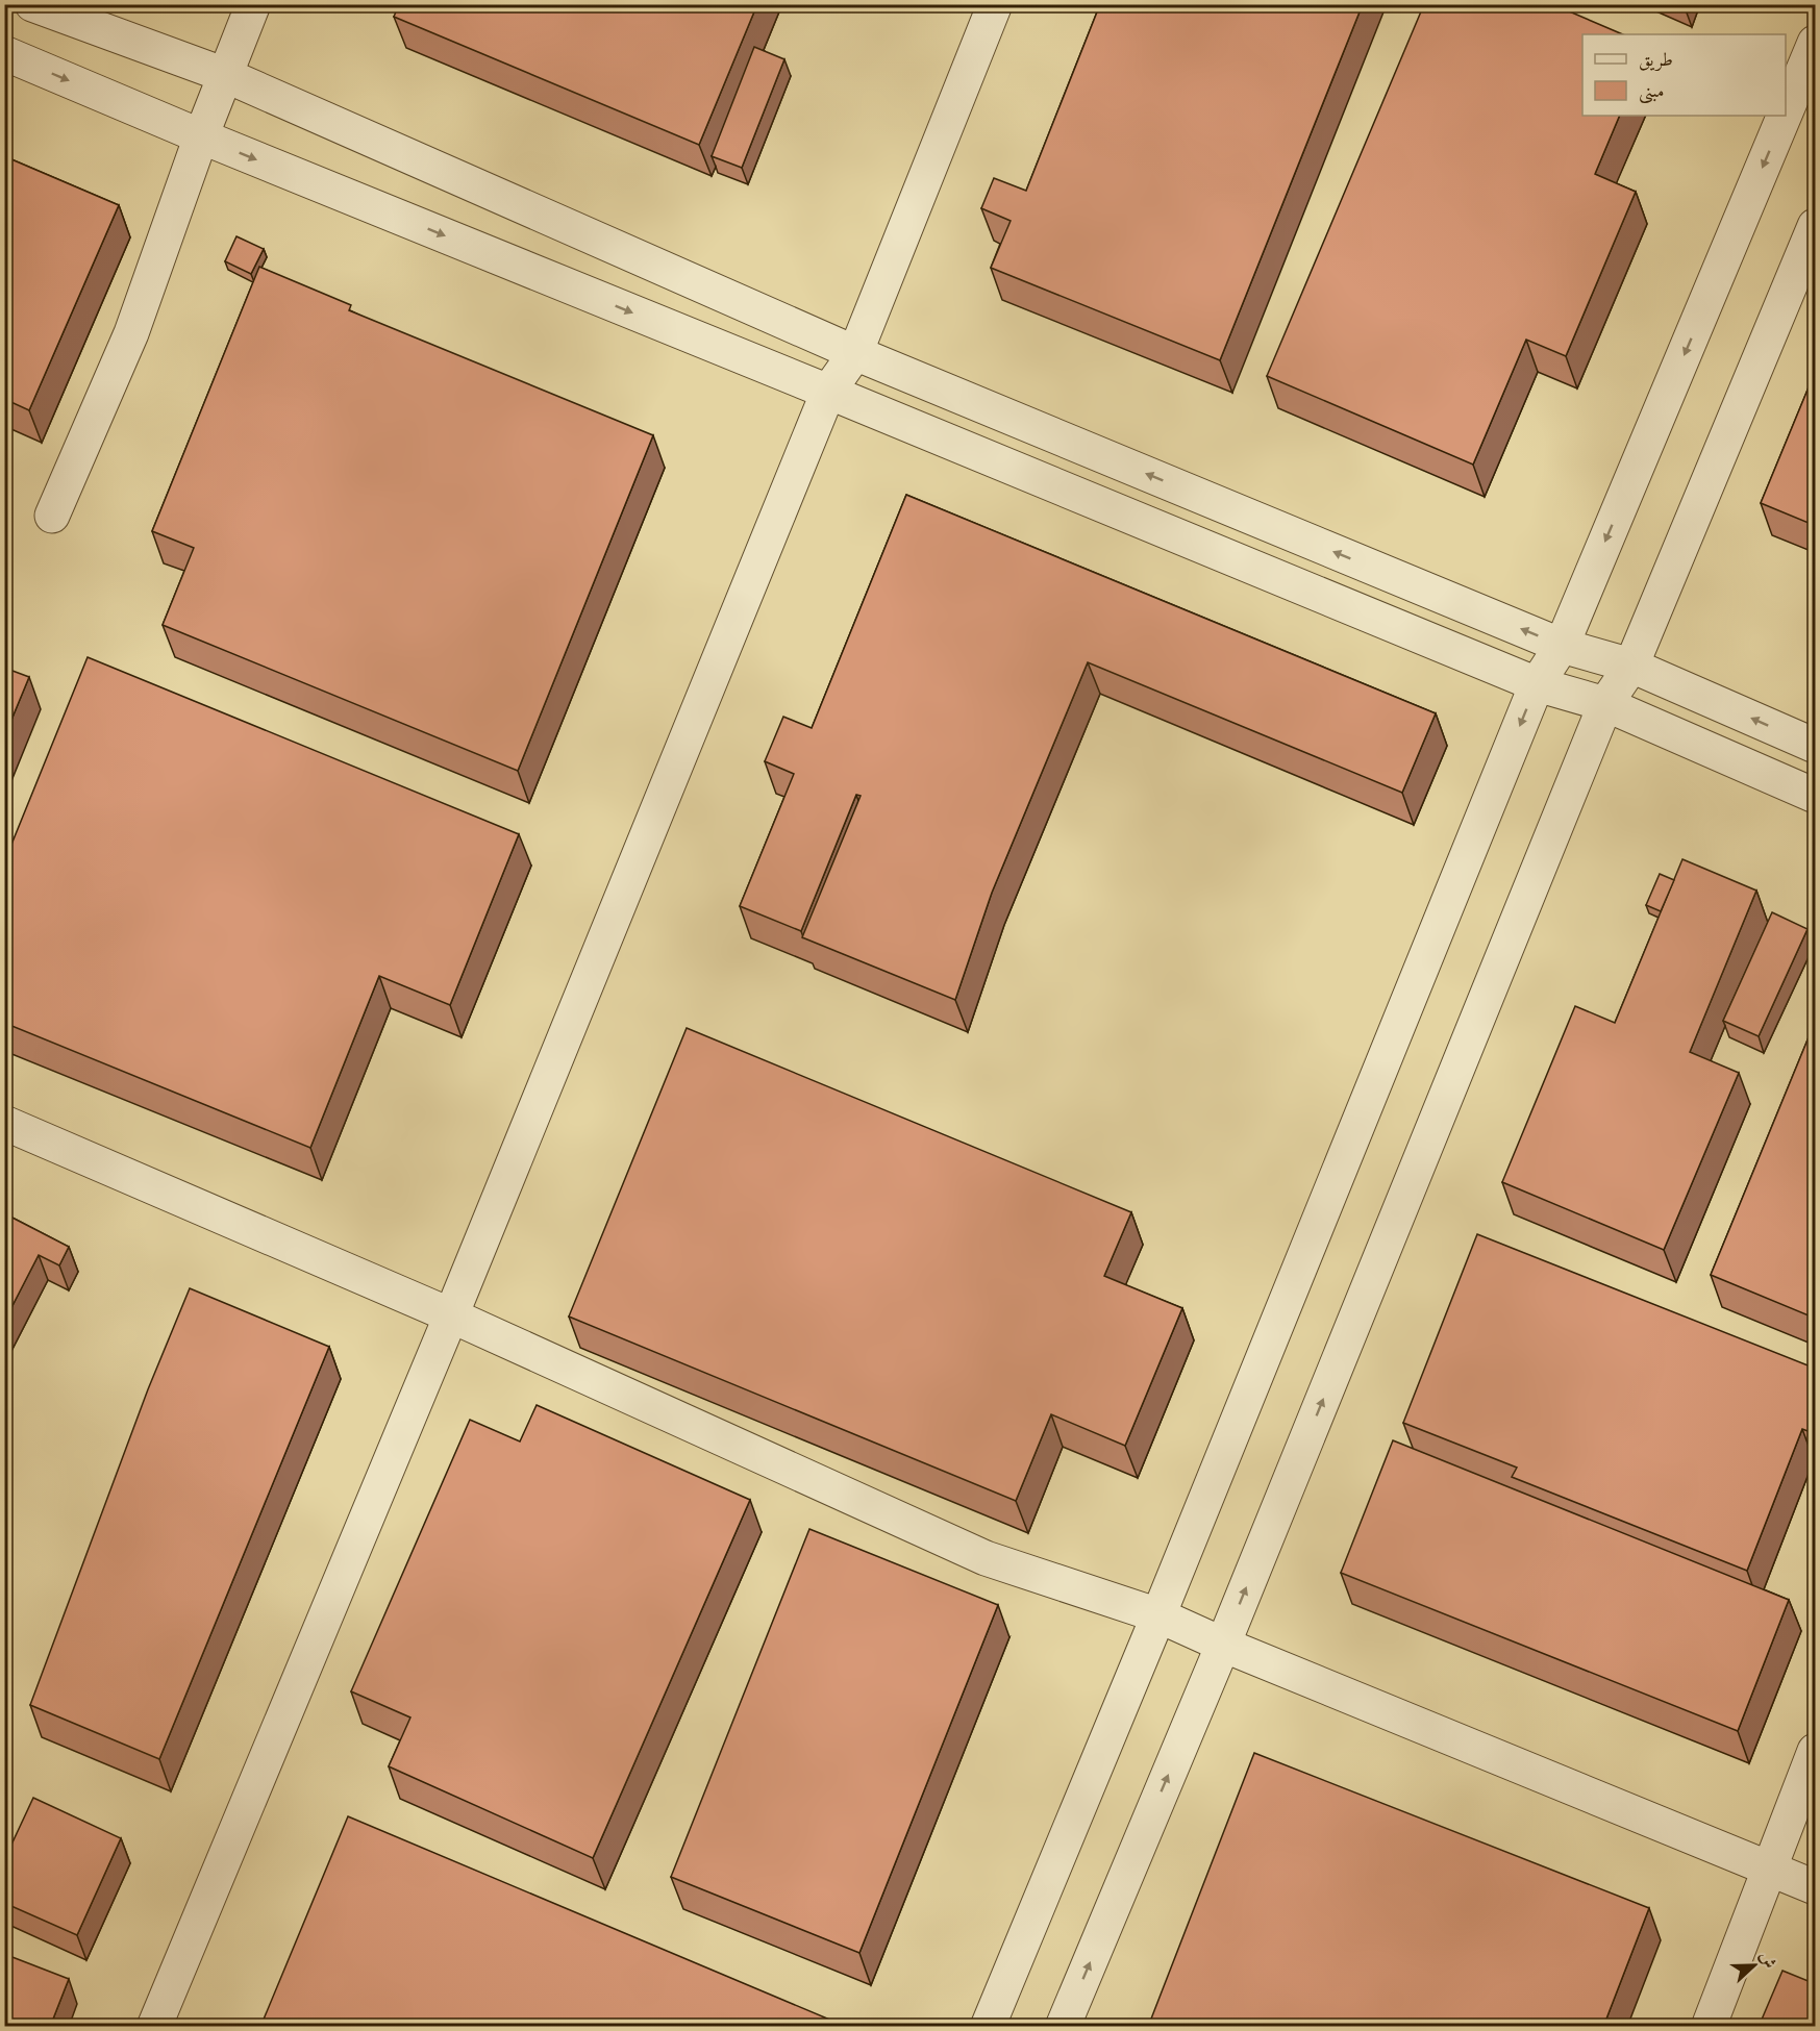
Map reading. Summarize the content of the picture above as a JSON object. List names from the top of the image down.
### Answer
{
  "legend": ["طريق", "مبنى"],
  "north": "right"
}
